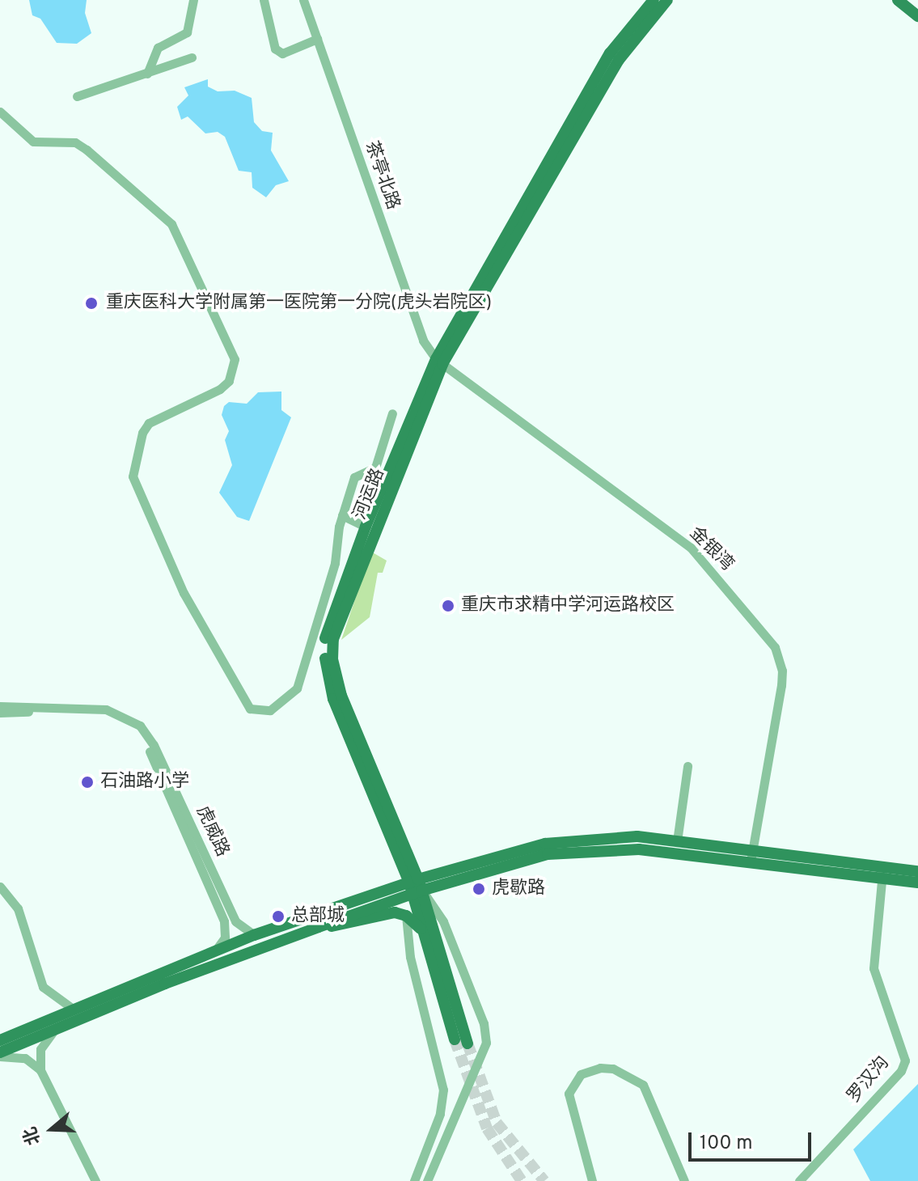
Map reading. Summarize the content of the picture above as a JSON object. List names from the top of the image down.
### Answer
{
  "streets": {
    "main road": ["河运路"],
    "street": [
      "茶亭北路",
      "金银湾",
      "虎威路",
      "罗汉沟"
    ]
  },
  "crossings": [
    ["茶亭北路", "河运路"],
    ["茶亭北路", "金银湾"],
    ["河运路", "金银湾"]
  ],
  "places": [
    "重庆医科大学附属第一医院第一分院(虎头岩院区)",
    "重庆市求精中学河运路校区",
    "石油路小学",
    "虎歇路",
    "总部城"
  ],
  "scale_bar": "100 m",
  "north": "left"
}
